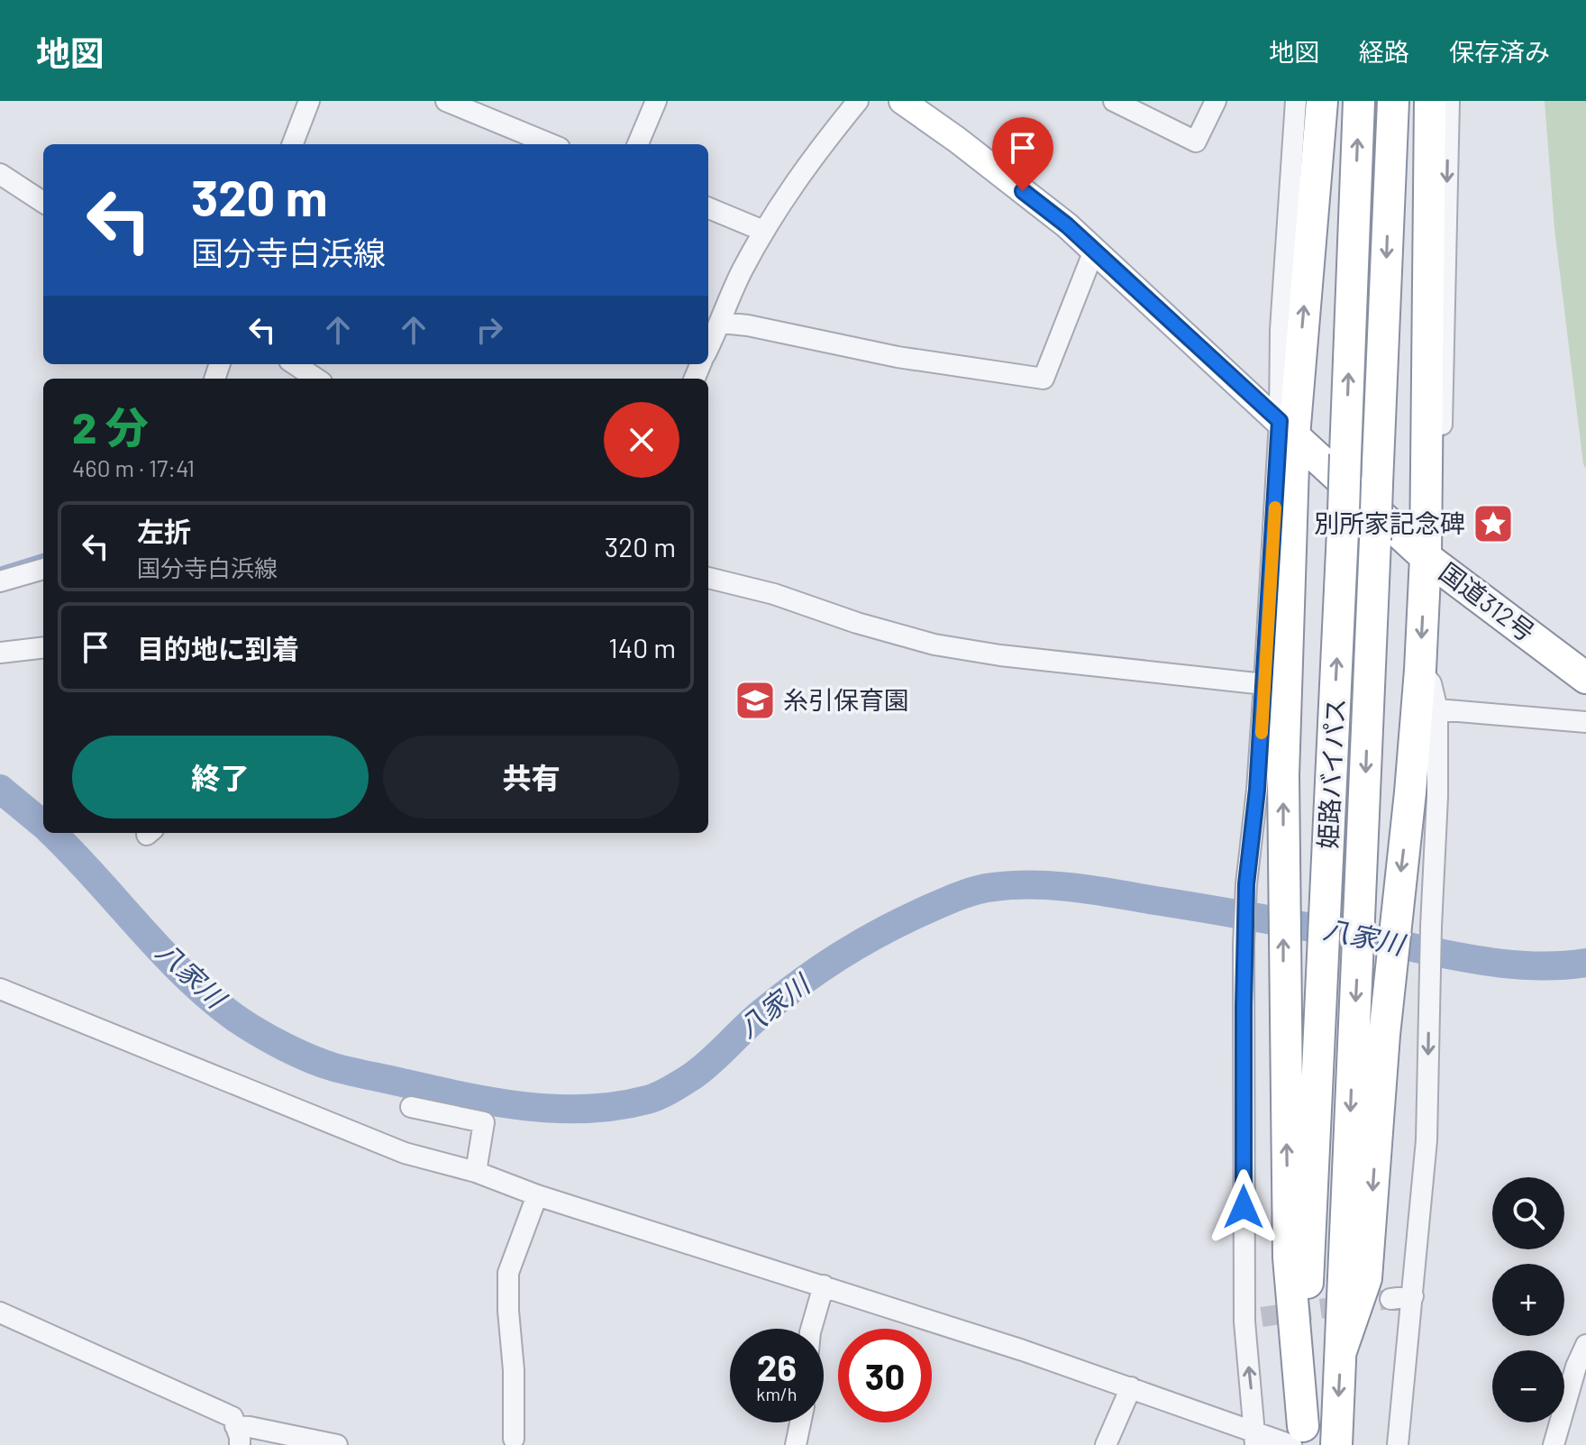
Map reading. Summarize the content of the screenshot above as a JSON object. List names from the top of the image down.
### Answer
{
  "streets": {
    "highway": ["国道312号", "姫路バイパス"]
  },
  "water": ["八家川"],
  "places": {
    "place": ["別所家記念碑"],
    "school or university": ["糸引保育園"]
  },
  "page": {
    "header": "地図",
    "nav": ["地図", "経路", "保存済み"],
    "turn": ["320 m", "国分寺白浜線"],
    "heading": ["2 分", "460 m · 17:41"],
    "list": [
      {
        "name": "左折",
        "note": "国分寺白浜線",
        "value": "320 m"
      },
      {
        "name": "目的地に到着",
        "value": "140 m"
      }
    ],
    "buttons": ["終了", "共有"],
    "map_buttons": ["+", "−"],
    "speed": "26 km/h",
    "limit": "30"
  }
}
